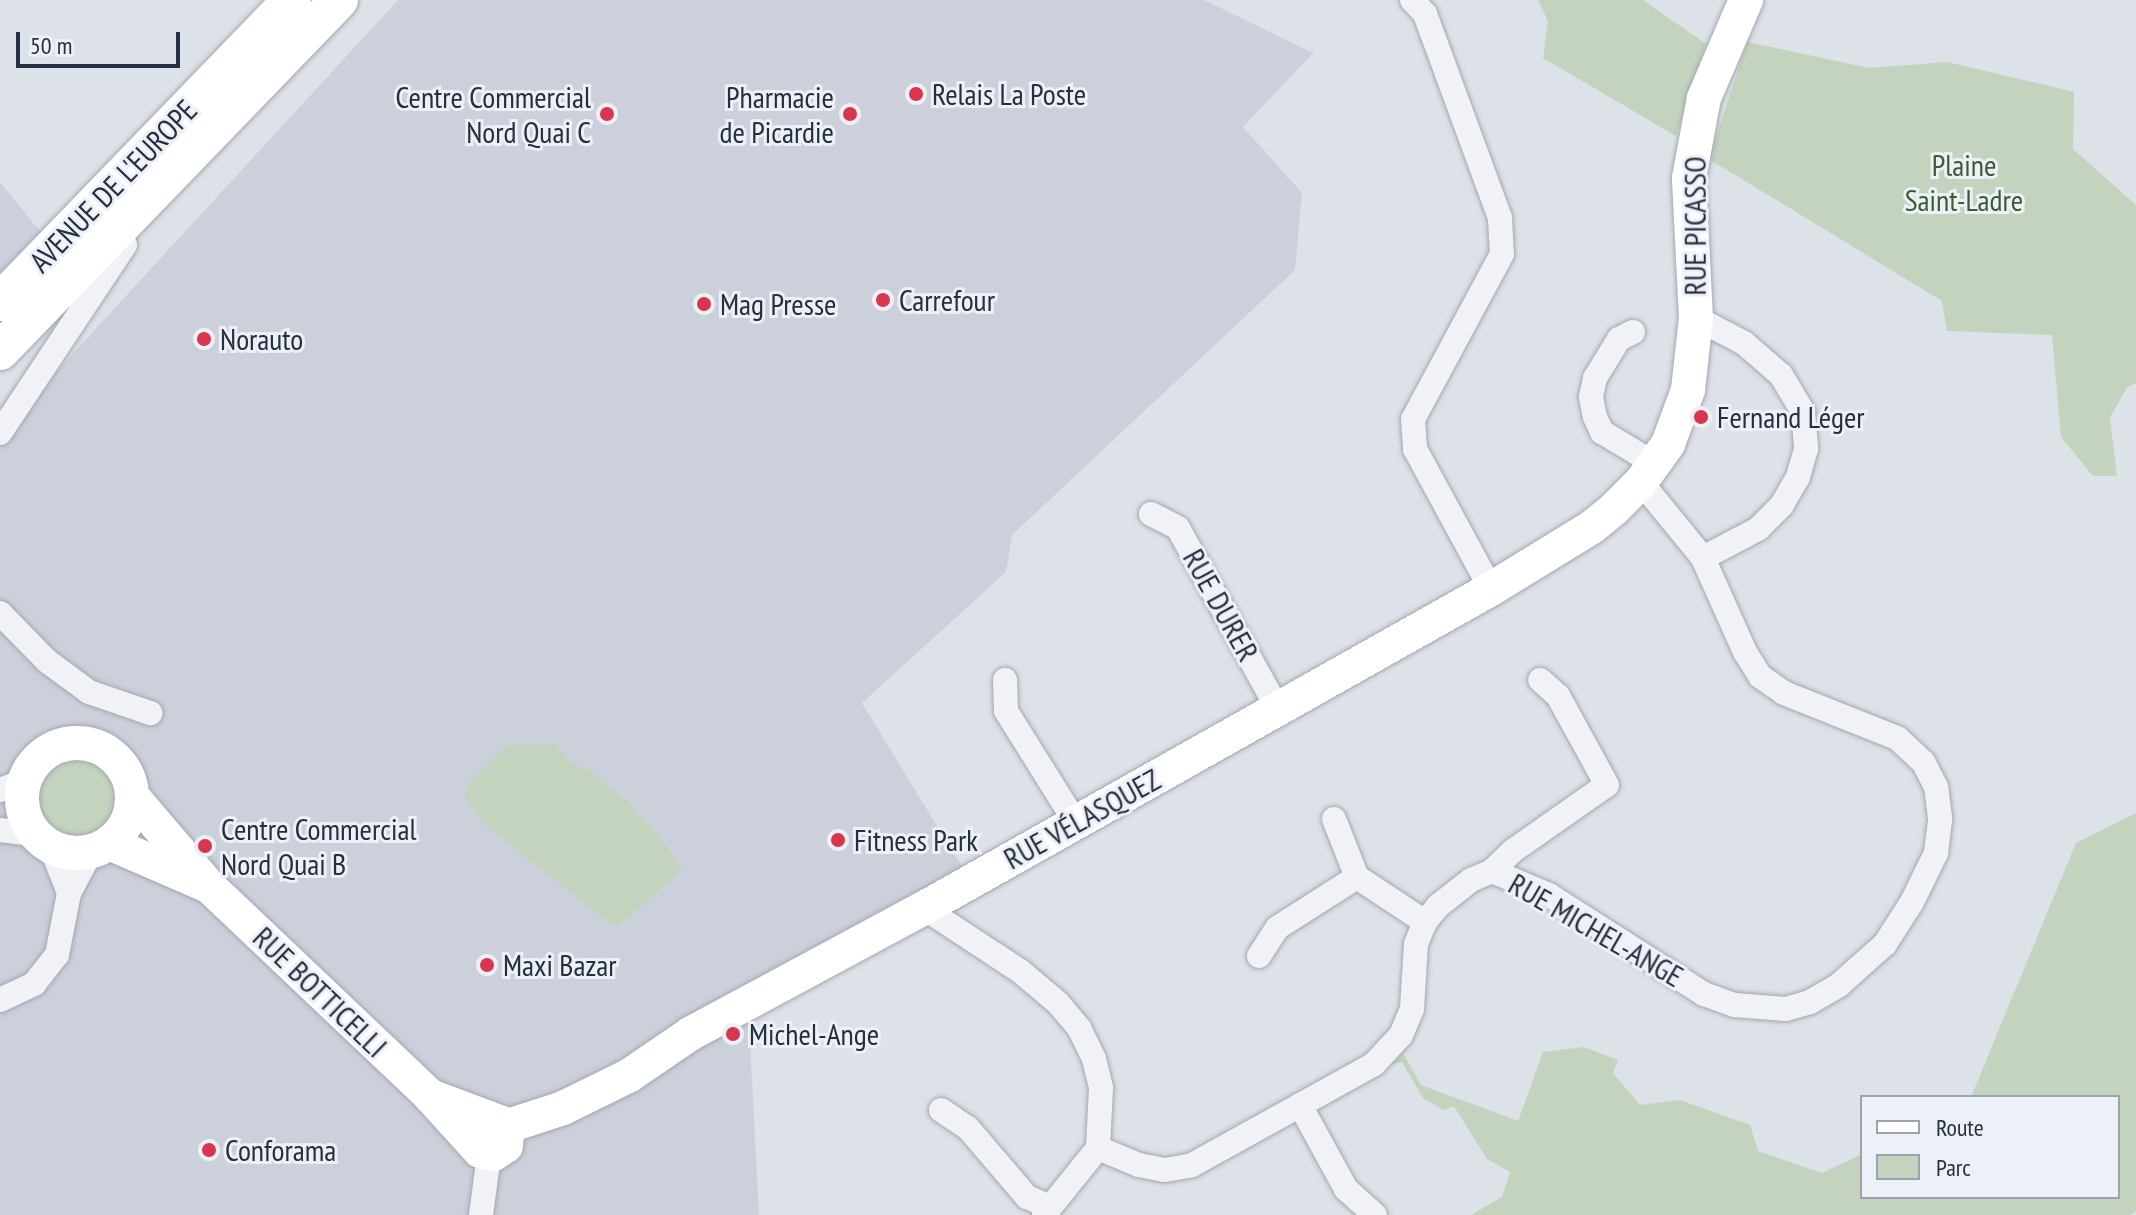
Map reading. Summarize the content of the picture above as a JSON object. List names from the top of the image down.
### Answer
{
  "streets": {
    "main road": ["AVENUE DE L'EUROPE"],
    "street": [
      "RUE PICASSO",
      "RUE DURER",
      "RUE VÉLASQUEZ",
      "RUE MICHEL-ANGE",
      "RUE BOTTICELLI"
    ]
  },
  "crossings": [
    ["RUE PICASSO", "RUE VÉLASQUEZ"],
    ["RUE PICASSO", "RUE MICHEL-ANGE"],
    ["RUE DURER", "RUE VÉLASQUEZ"],
    ["RUE VÉLASQUEZ", "RUE MICHEL-ANGE"],
    ["RUE VÉLASQUEZ", "RUE BOTTICELLI"]
  ],
  "parks": ["Plaine Saint-Ladre"],
  "places": [
    "Relais La Poste",
    "Centre Commercial Nord Quai C",
    "Pharmacie de Picardie",
    "Carrefour",
    "Mag Presse",
    "Norauto",
    "Fernand Léger",
    "Fitness Park",
    "Centre Commercial Nord Quai B",
    "Maxi Bazar",
    "Michel-Ange",
    "Conforama"
  ],
  "legend": ["Route", "Parc"],
  "scale_bar": "50 m"
}
